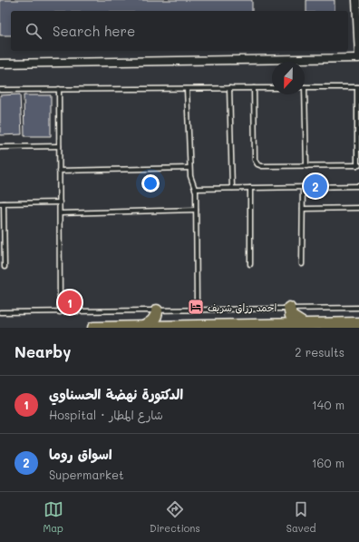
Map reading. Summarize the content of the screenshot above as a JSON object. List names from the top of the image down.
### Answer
{
  "places": {
    "hotel": ["احمد رزاق شريف"]
  },
  "north": "bottom",
  "page": {
    "search": "Search here",
    "pins": ["2", "1"],
    "heading": ["Nearby", "2 results"],
    "list": [
      {
        "mark": "1",
        "name": "الدكتورة نهضة الحسناوي",
        "note": "Hospital · شارع المطار",
        "value": "140 m"
      },
      {
        "mark": "2",
        "name": "اسواق روما",
        "note": "Supermarket",
        "value": "160 m"
      }
    ],
    "nav": ["Map", "Directions", "Saved"]
  }
}
